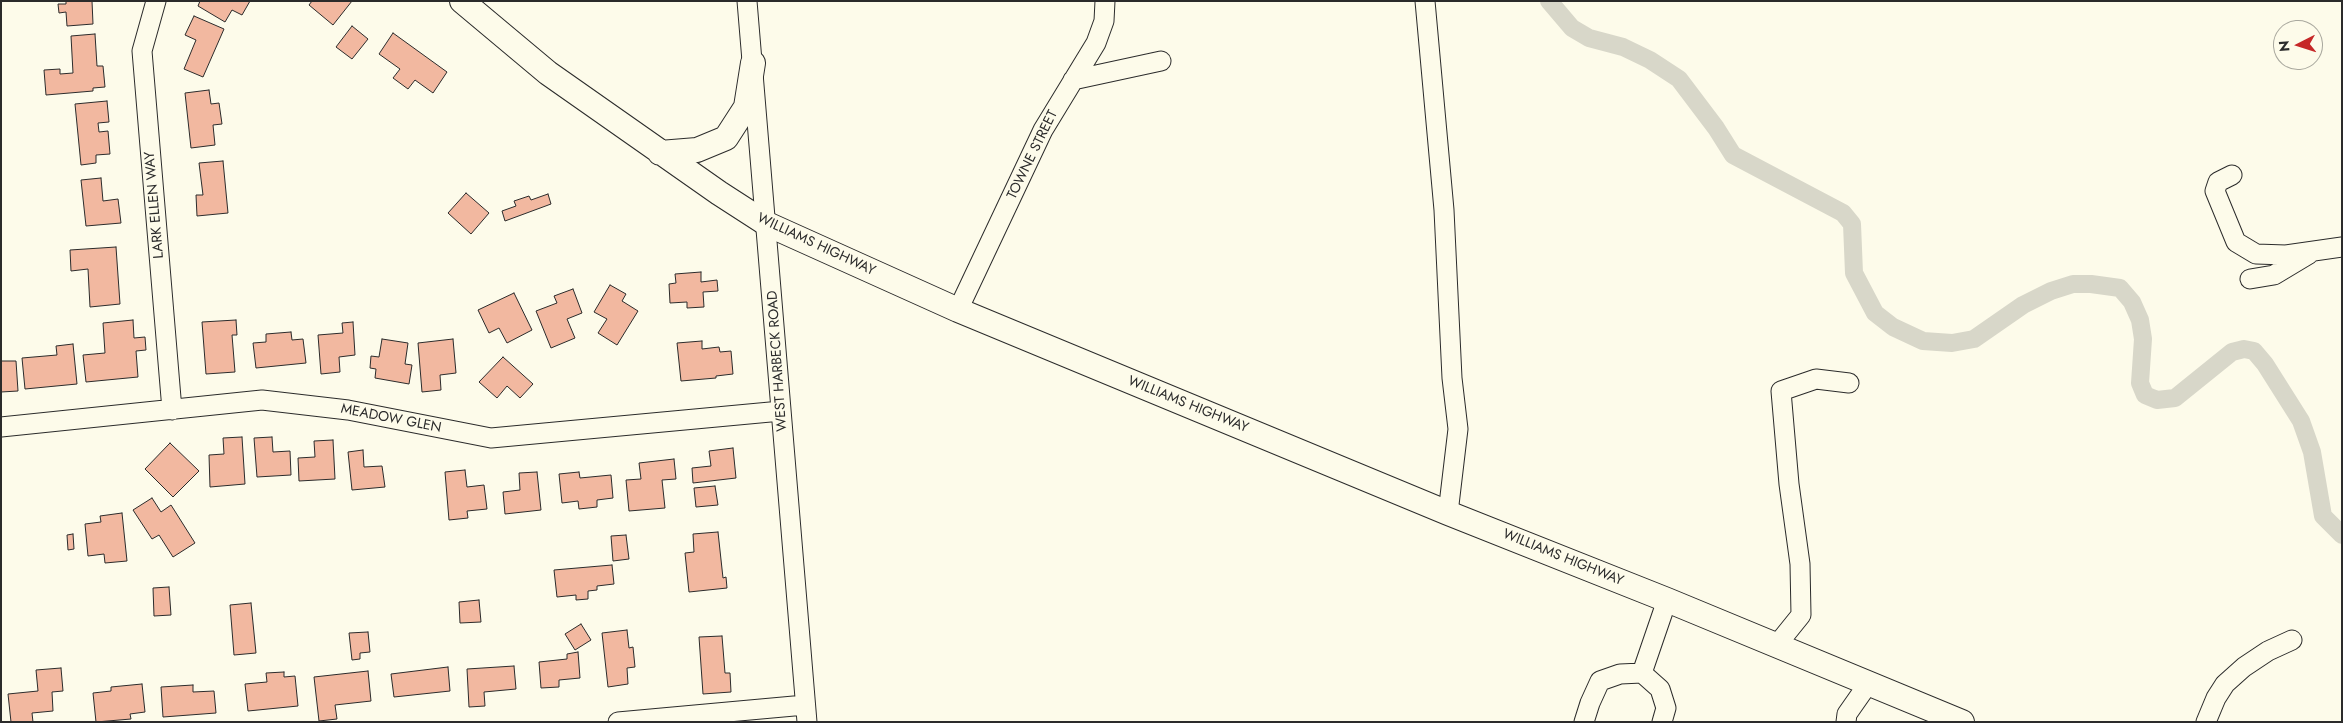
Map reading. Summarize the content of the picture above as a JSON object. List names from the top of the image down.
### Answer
{
  "streets": {
    "main road": ["WILLIAMS HIGHWAY"],
    "street": [
      "TOWNE STREET",
      "LARK ELLEN WAY",
      "WEST HARBECK ROAD",
      "MEADOW GLEN"
    ]
  },
  "crossings": [
    ["TOWNE STREET", "WILLIAMS HIGHWAY"],
    ["LARK ELLEN WAY", "MEADOW GLEN"],
    ["WILLIAMS HIGHWAY", "WEST HARBECK ROAD"],
    ["WEST HARBECK ROAD", "MEADOW GLEN"]
  ],
  "north": "left"
}
